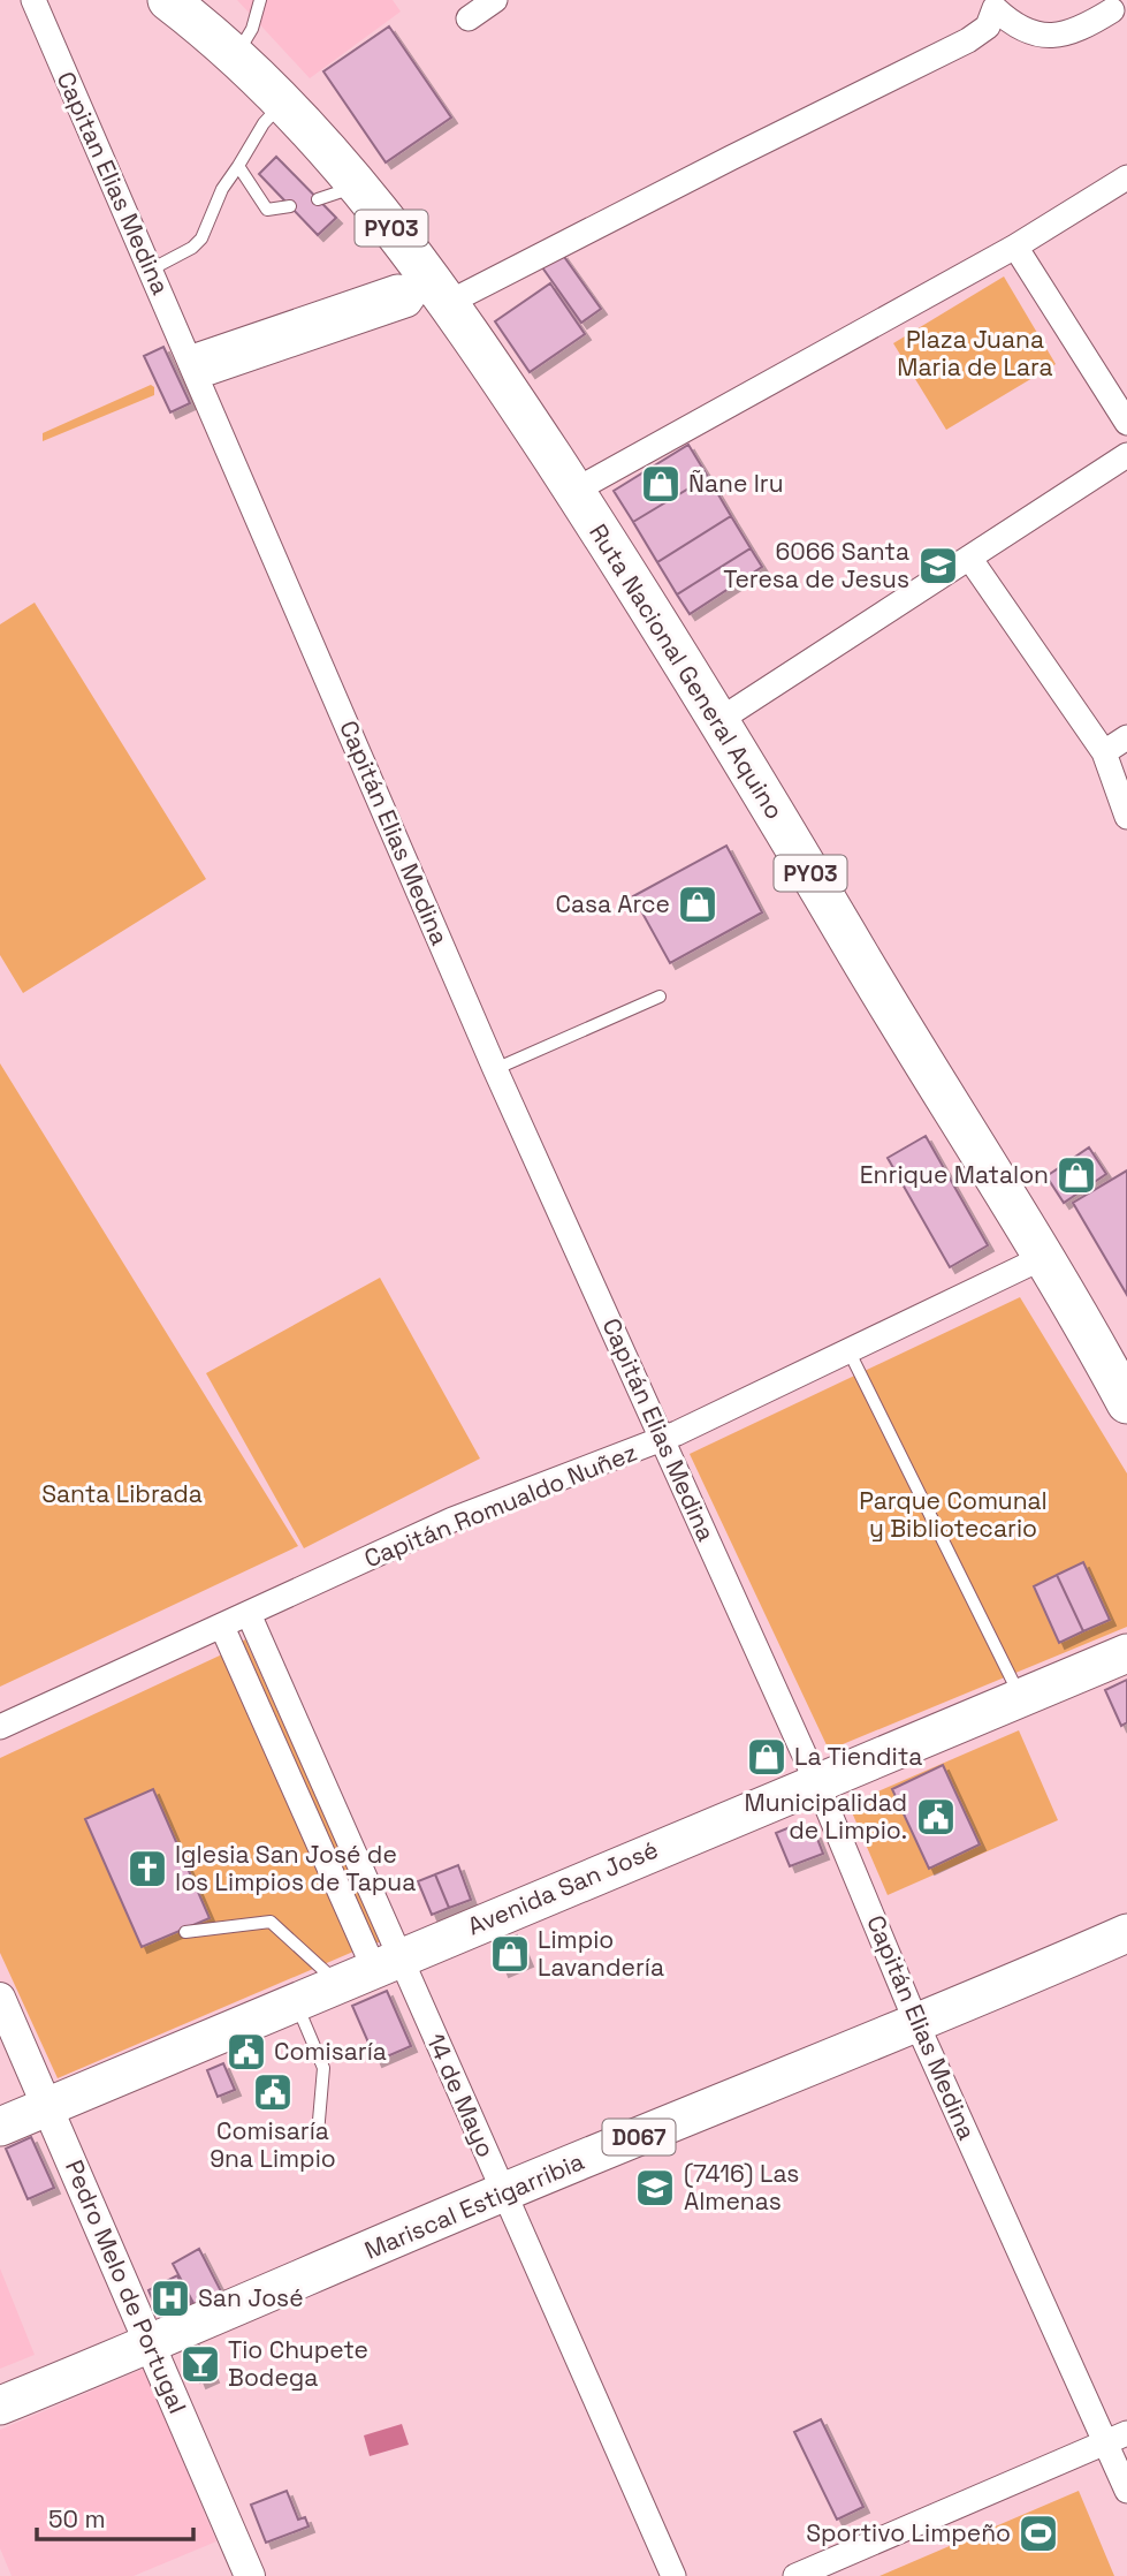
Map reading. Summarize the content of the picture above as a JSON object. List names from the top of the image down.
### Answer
{
  "streets": {
    "highway": ["PY03", "Ruta Nacional General Aquino"],
    "main road": ["Avenida San José", "D067", "Mariscal Estigarribia"],
    "street": [
      "Capitan Elias Medina",
      "Capitán Elias Medina",
      "Capitán Romualdo Nuñez",
      "14 de Mayo",
      "Pedro Melo de Portugal"
    ]
  },
  "crossings": [
    ["Capitan Elias Medina", "Capitán Elias Medina"],
    ["Ruta Nacional General Aquino", "Capitán Romualdo Nuñez"],
    ["Capitán Elias Medina", "Capitán Romualdo Nuñez"],
    ["Capitán Elias Medina", "Avenida San José"],
    ["Capitán Elias Medina", "Mariscal Estigarribia"],
    ["Capitán Romualdo Nuñez", "14 de Mayo"],
    ["Avenida San José", "14 de Mayo"],
    ["Avenida San José", "Pedro Melo de Portugal"],
    ["14 de Mayo", "Mariscal Estigarribia"],
    ["Mariscal Estigarribia", "Pedro Melo de Portugal"]
  ],
  "parks": ["Plaza Juana Maria de Lara", "Santa Librada", "Parque Comunal y Bibliotecario"],
  "places": {
    "shop": [
      "Ñane Iru",
      "Casa Arce",
      "Enrique Matalon",
      "La Tiendita",
      "Limpio Lavandería"
    ],
    "school or university": ["6066 Santa Teresa de Jesus", "(7416) Las Almenas"],
    "public building": ["Municipalidad de Limpio.", "Comisaría", "Comisaría 9na Limpio"],
    "church": ["Iglesia San José de los Limpios de Tapua"],
    "hospital": ["San José"],
    "bar": ["Tio Chupete Bodega"],
    "sports": ["Sportivo Limpeño"]
  },
  "scale_bar": "50 m"
}
